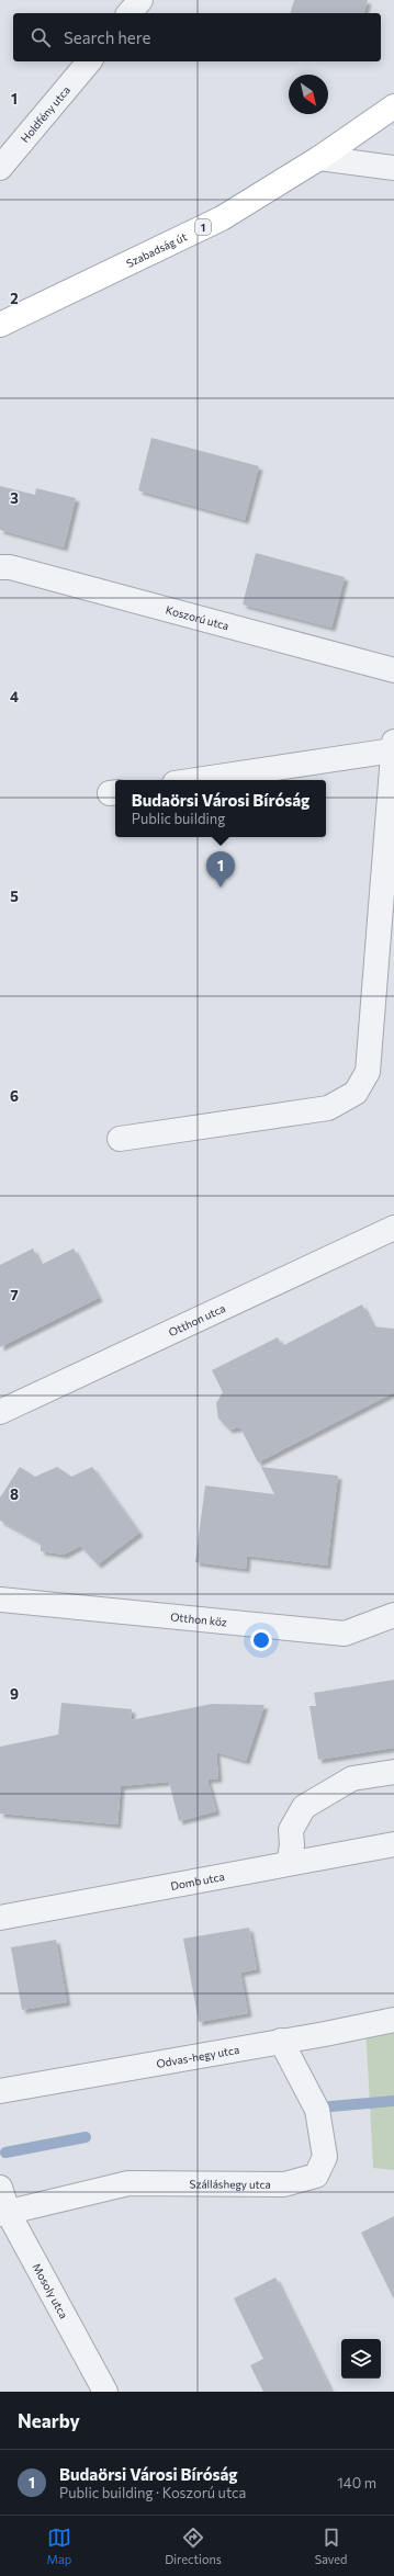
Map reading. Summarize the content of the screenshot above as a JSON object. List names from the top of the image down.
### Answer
{
  "streets": {
    "main road": ["1", "Szabadság út"],
    "street": [
      "Holdfény utca",
      "Koszorú utca",
      "Otthon utca",
      "Otthon köz",
      "Domb utca",
      "Odvas-hegy utca",
      "Szálláshegy utca",
      "Mosoly utca"
    ]
  },
  "crossings": [
    ["Odvas-hegy utca", "Szálláshegy utca"],
    ["Szálláshegy utca", "Mosoly utca"]
  ],
  "north": "bottom right",
  "page": {
    "search": "Search here",
    "popup": ["Budaörsi Városi Bíróság", "Public building"],
    "pins": "1",
    "heading": "Nearby",
    "list": [
      {
        "mark": "1",
        "name": "Budaörsi Városi Bíróság",
        "note": "Public building · Koszorú utca",
        "value": "140 m"
      }
    ],
    "nav": ["Map", "Directions", "Saved"]
  },
  "grid": {
    "rows": [
      "1",
      "2",
      "3",
      "4",
      "5",
      "6",
      "7",
      "8",
      "9"
    ]
  }
}
